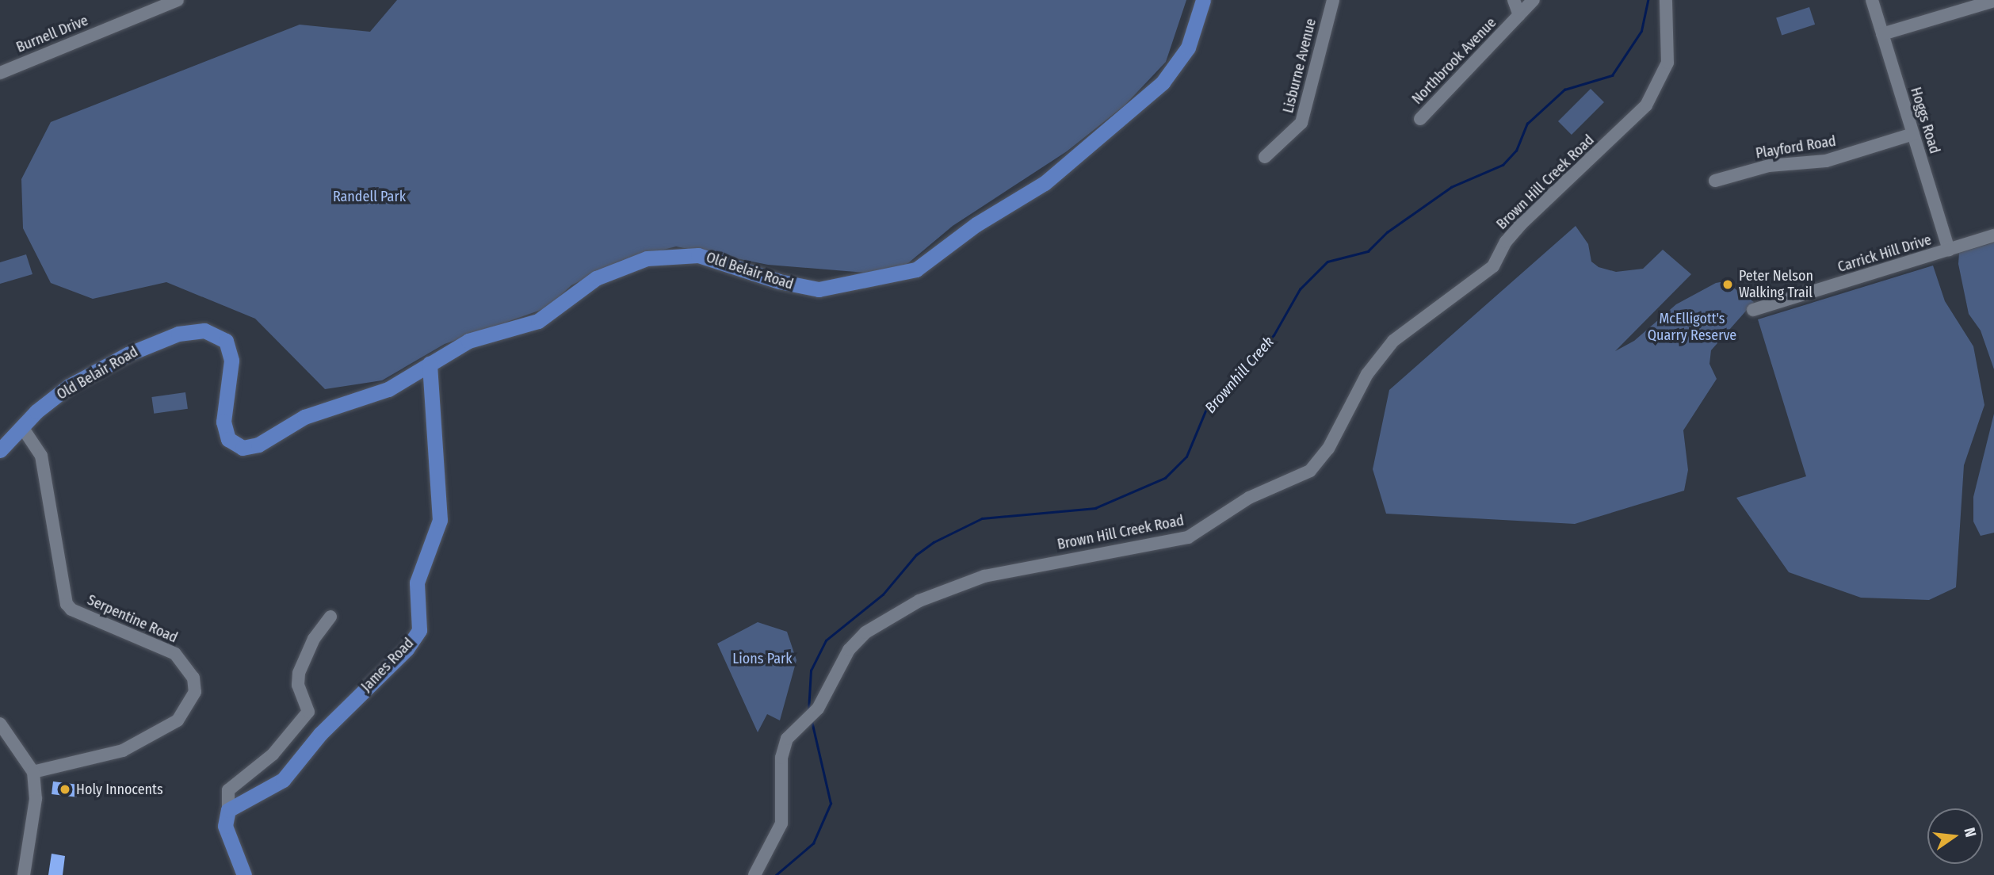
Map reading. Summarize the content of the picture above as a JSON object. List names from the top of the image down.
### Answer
{
  "streets": {
    "main road": ["Old Belair Road", "James Road"],
    "street": [
      "Burnell Drive",
      "Northbrook Avenue",
      "Lisburne Avenue",
      "Hoggs Road",
      "Playford Road",
      "Brown Hill Creek Road",
      "Carrick Hill Drive",
      "Serpentine Road"
    ]
  },
  "crossings": [
    ["Hoggs Road", "Playford Road"],
    ["Hoggs Road", "Carrick Hill Drive"],
    ["Old Belair Road", "Serpentine Road"],
    ["Old Belair Road", "James Road"]
  ],
  "water": ["Brownhill Creek"],
  "parks": ["Randell Park", "McElligott's Quarry Reserve", "Lions Park"],
  "places": ["Peter Nelson Walking Trail", "Holy Innocents"],
  "north": "right"
}
